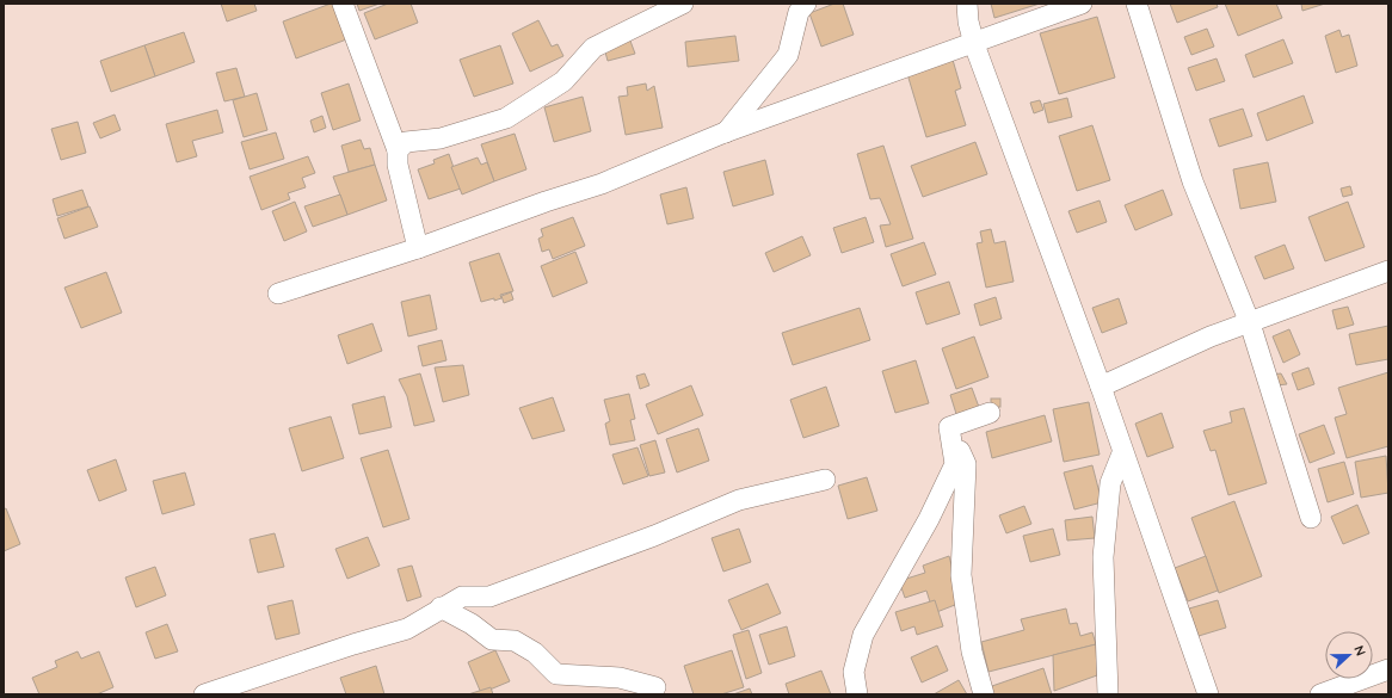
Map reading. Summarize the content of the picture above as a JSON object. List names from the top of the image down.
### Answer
{
  "north": "right"
}
